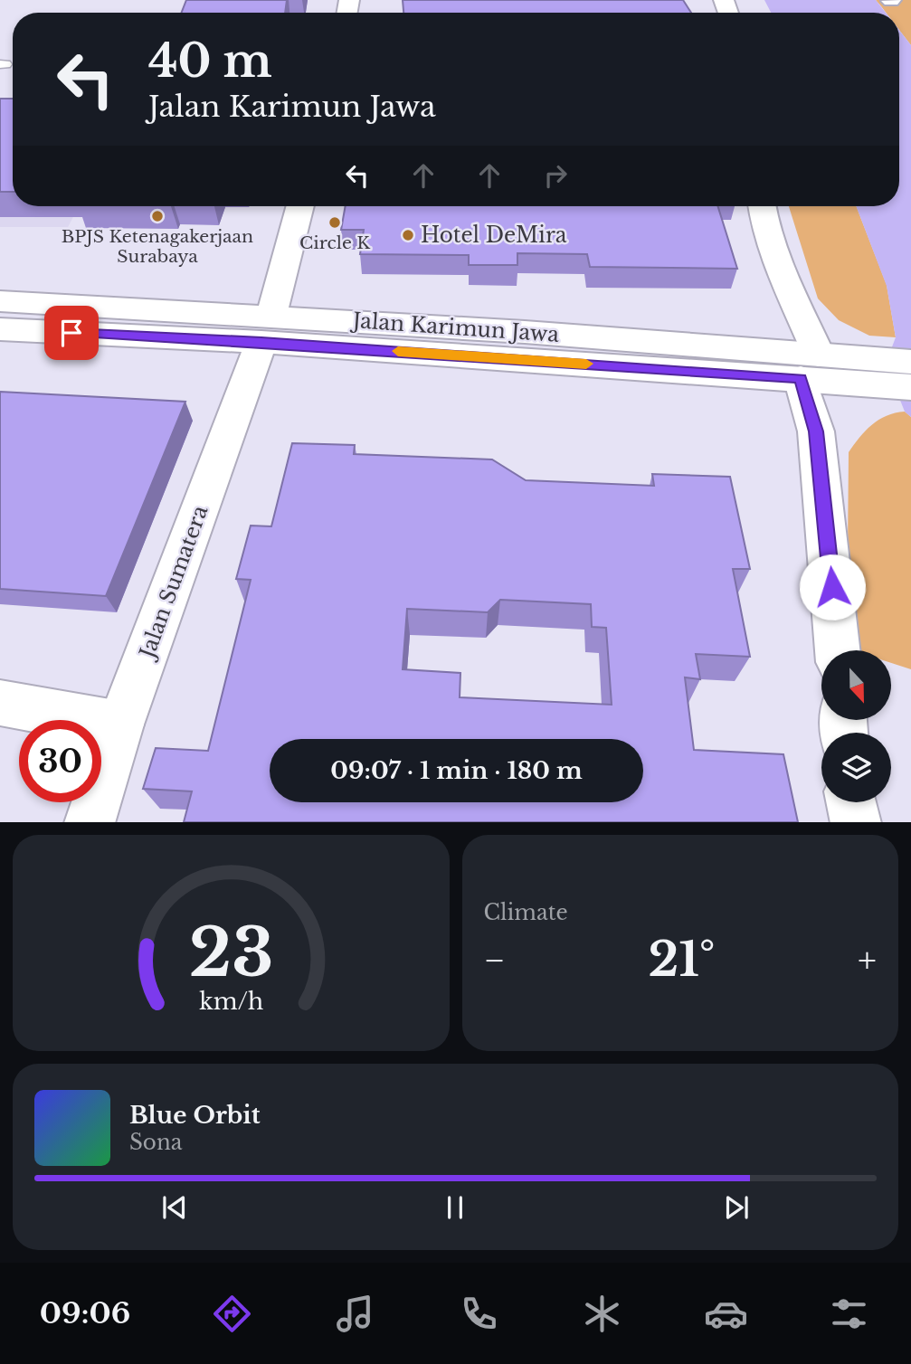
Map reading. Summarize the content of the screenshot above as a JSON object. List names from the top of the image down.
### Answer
{
  "streets": {
    "street": ["Jalan Karimun Jawa", "Jalan Sumatera"]
  },
  "crossings": [
    ["Jalan Karimun Jawa", "Jalan Sumatera"]
  ],
  "places": ["BPJS Ketenagakerjaan Surabaya", "Circle K", "Hotel DeMira"],
  "north": "bottom",
  "page": {
    "turn": ["40 m", "Jalan Karimun Jawa"],
    "limit": "30",
    "trip": "09:07 · 1 min · 180 m",
    "tile": "Climate",
    "heat": ["−", "21°", "+"],
    "song": ["Blue Orbit", "Sona"],
    "tabs": "09:06",
    "gauge": ["23", "km/h"]
  }
}
